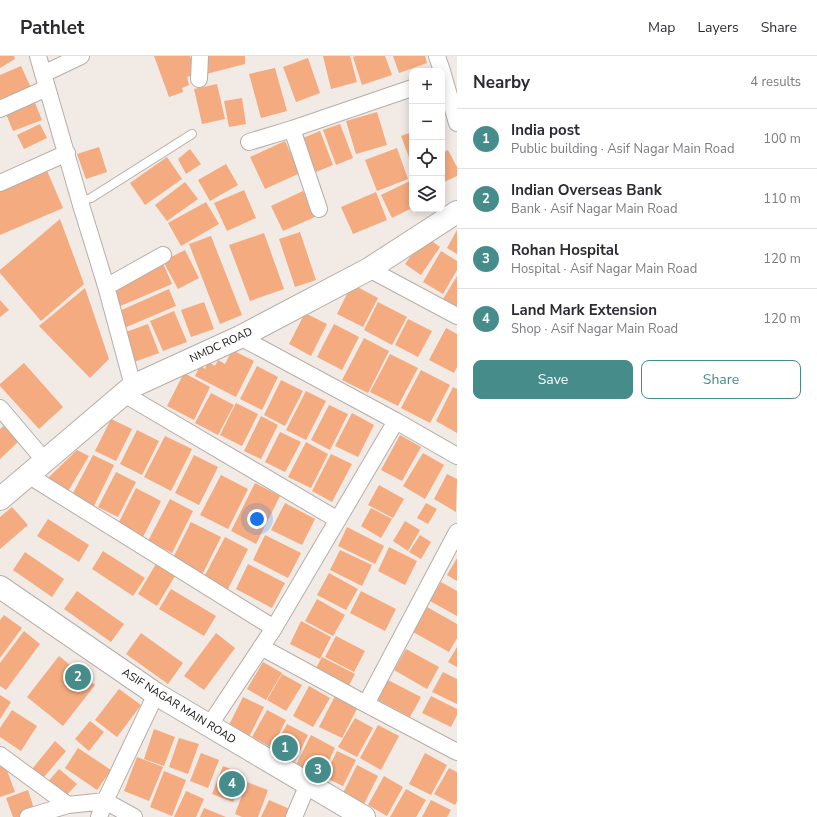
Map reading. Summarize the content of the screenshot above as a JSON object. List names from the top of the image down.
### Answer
{
  "streets": {
    "street": ["NMDC ROAD", "ASIF NAGAR MAIN ROAD"]
  },
  "page": {
    "header": "Pathlet",
    "nav": ["Map", "Layers", "Share"],
    "heading": ["Nearby", "4 results"],
    "map_buttons": ["+", "−"],
    "list": [
      {
        "mark": "1",
        "name": "India post",
        "note": "Public building · Asif Nagar Main Road",
        "value": "100 m"
      },
      {
        "mark": "2",
        "name": "Indian Overseas Bank",
        "note": "Bank · Asif Nagar Main Road",
        "value": "110 m"
      },
      {
        "mark": "3",
        "name": "Rohan Hospital",
        "note": "Hospital · Asif Nagar Main Road",
        "value": "120 m"
      },
      {
        "mark": "4",
        "name": "Land Mark Extension",
        "note": "Shop · Asif Nagar Main Road",
        "value": "120 m"
      }
    ],
    "buttons": ["Save", "Share"],
    "pins": [
      "2",
      "1",
      "3",
      "4"
    ]
  }
}
